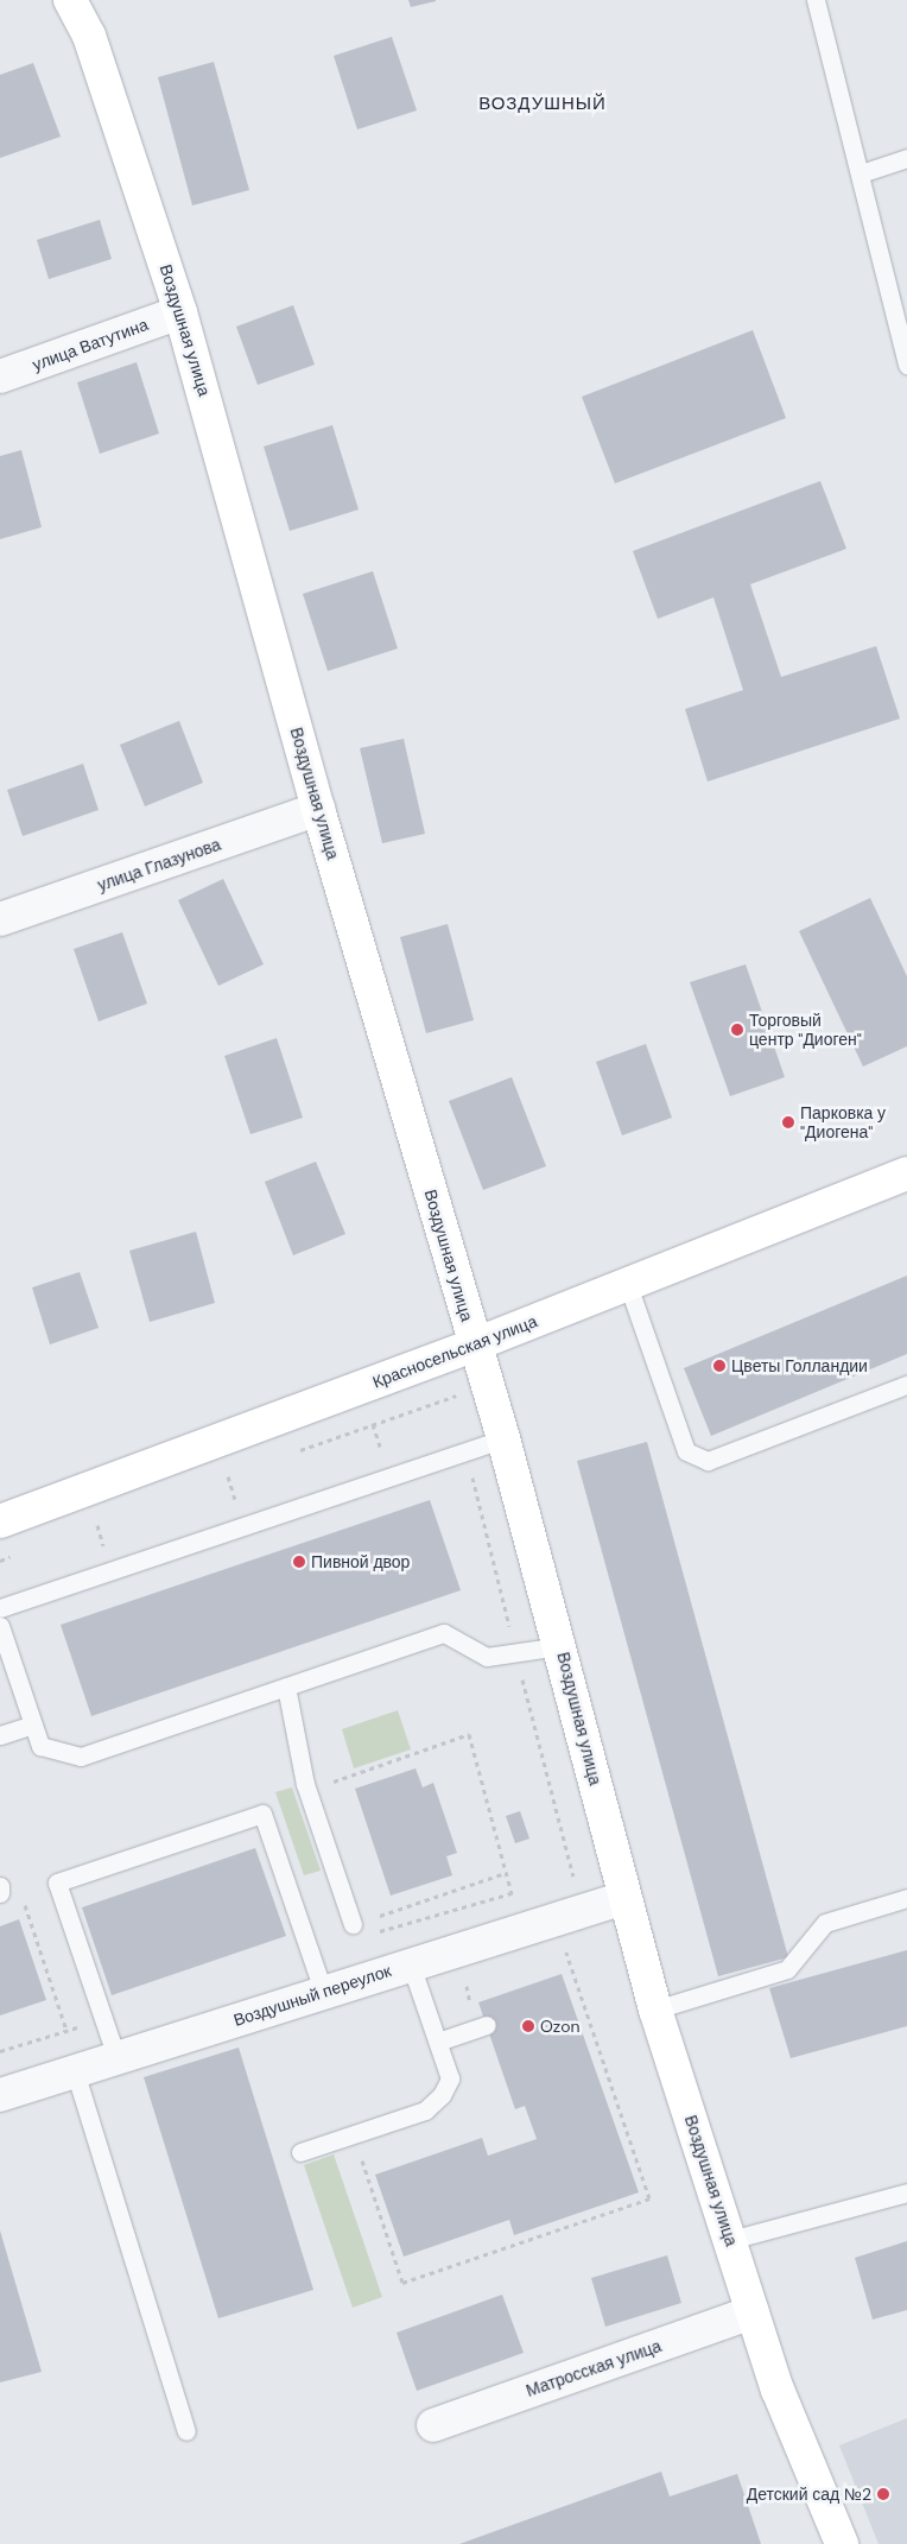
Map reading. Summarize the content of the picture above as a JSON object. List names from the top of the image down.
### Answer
{
  "streets": {
    "street": [
      "Воздушная улица",
      "улица Ватутина",
      "улица Глазунова",
      "Красносельская улица",
      "Воздушный переулок",
      "Матросская улица"
    ]
  },
  "crossings": [
    ["Воздушная улица", "улица Ватутина"],
    ["Воздушная улица", "улица Глазунова"],
    ["Воздушная улица", "Красносельская улица"],
    ["Воздушная улица", "Воздушный переулок"],
    ["Воздушная улица", "Матросская улица"]
  ],
  "districts": ["ВОЗДУШНЫЙ"],
  "places": [
    "Торговый центр \"Диоген\"",
    "Парковка у \"Диогена\"",
    "Цветы Голландии",
    "Пивной двор",
    "Ozon",
    "Детский сад №2"
  ]
}
